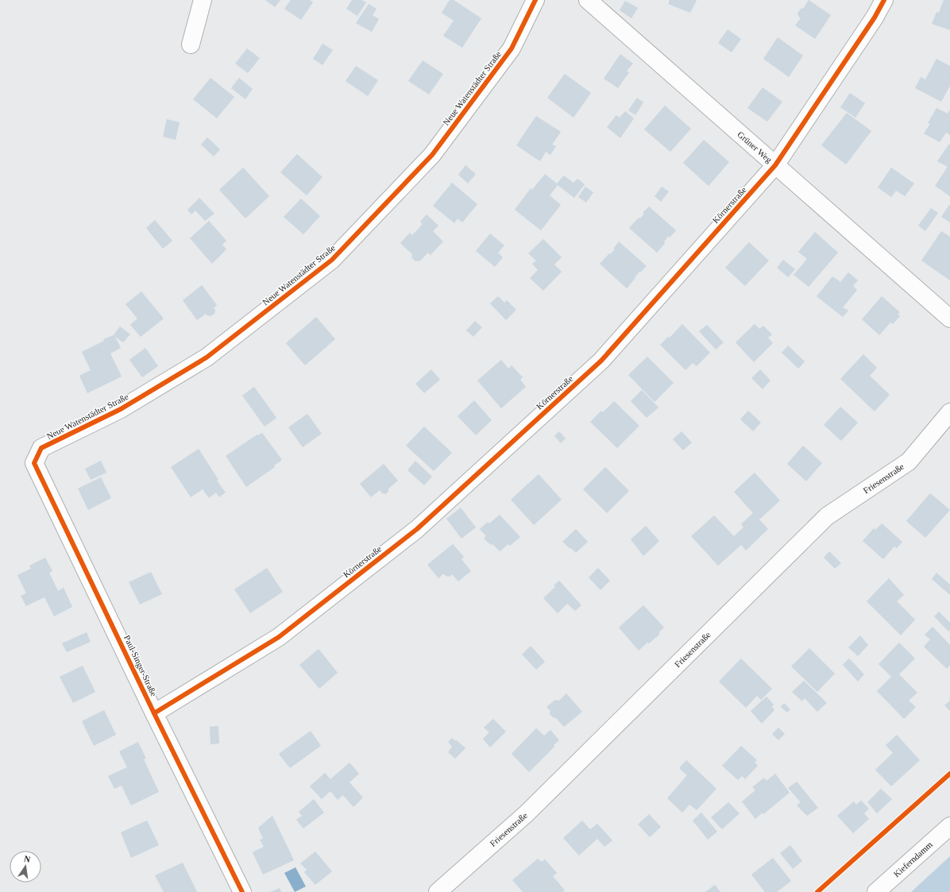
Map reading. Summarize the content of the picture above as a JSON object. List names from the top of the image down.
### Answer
{
  "streets": {
    "street": [
      "Neue Watenstädter Straße",
      "Grüner Weg",
      "Körnerstraße",
      "Friesenstraße",
      "Paul-Singer-Straße",
      "Kieferndamm"
    ]
  },
  "crossings": [
    ["Neue Watenstädter Straße", "Paul-Singer-Straße"],
    ["Grüner Weg", "Körnerstraße"],
    ["Körnerstraße", "Paul-Singer-Straße"]
  ],
  "north": "top"
}
